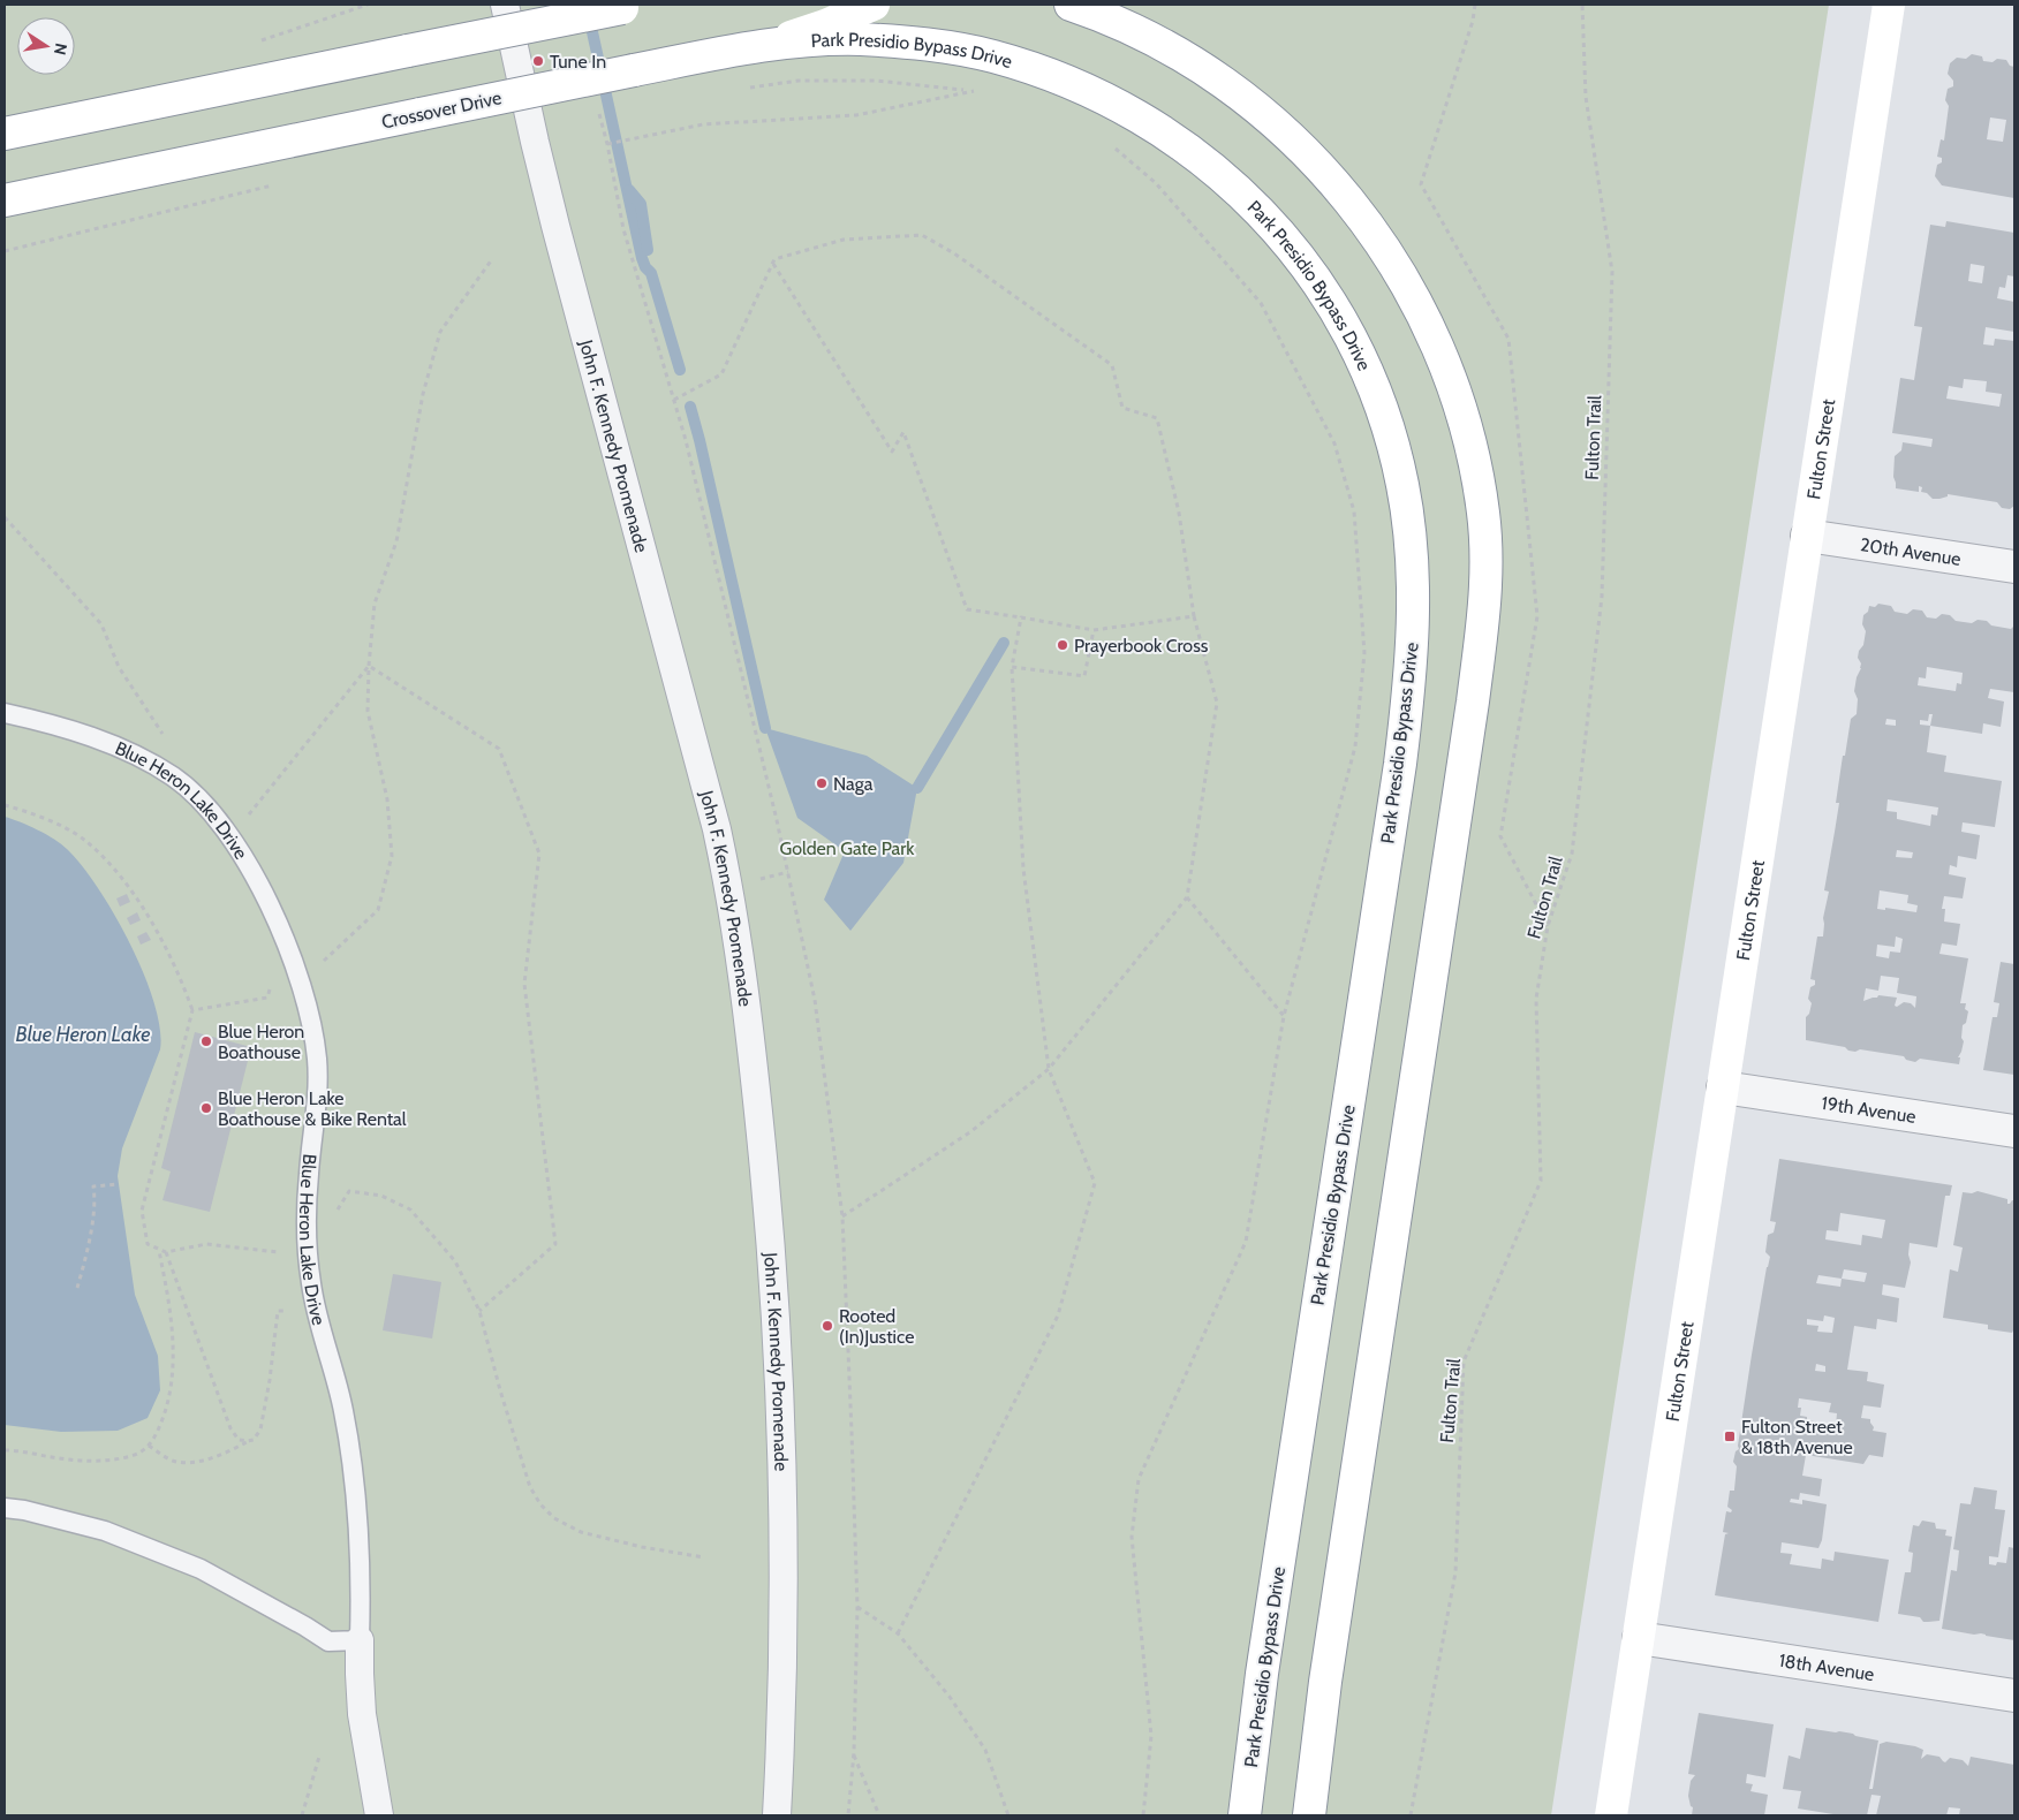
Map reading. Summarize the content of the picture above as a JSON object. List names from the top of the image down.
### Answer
{
  "streets": {
    "main road": ["Park Presidio Bypass Drive", "Crossover Drive", "Fulton Street"],
    "street": [
      "John F. Kennedy Promenade",
      "20th Avenue",
      "Blue Heron Lake Drive",
      "19th Avenue",
      "18th Avenue"
    ],
    "path": ["Fulton Trail"]
  },
  "crossings": [
    ["Park Presidio Bypass Drive", "Crossover Drive"],
    ["Fulton Street", "20th Avenue"],
    ["Fulton Street", "19th Avenue"],
    ["Fulton Street", "18th Avenue"]
  ],
  "water": ["Blue Heron Lake"],
  "parks": ["Golden Gate Park"],
  "places": {
    "other": [
      "Tune In",
      "Prayerbook Cross",
      "Naga",
      "Blue Heron Boathouse",
      "Blue Heron Lake Boathouse & Bike Rental",
      "Rooted (In)Justice"
    ],
    "transit": ["Fulton Street & 18th Avenue"]
  },
  "north": "right"
}
